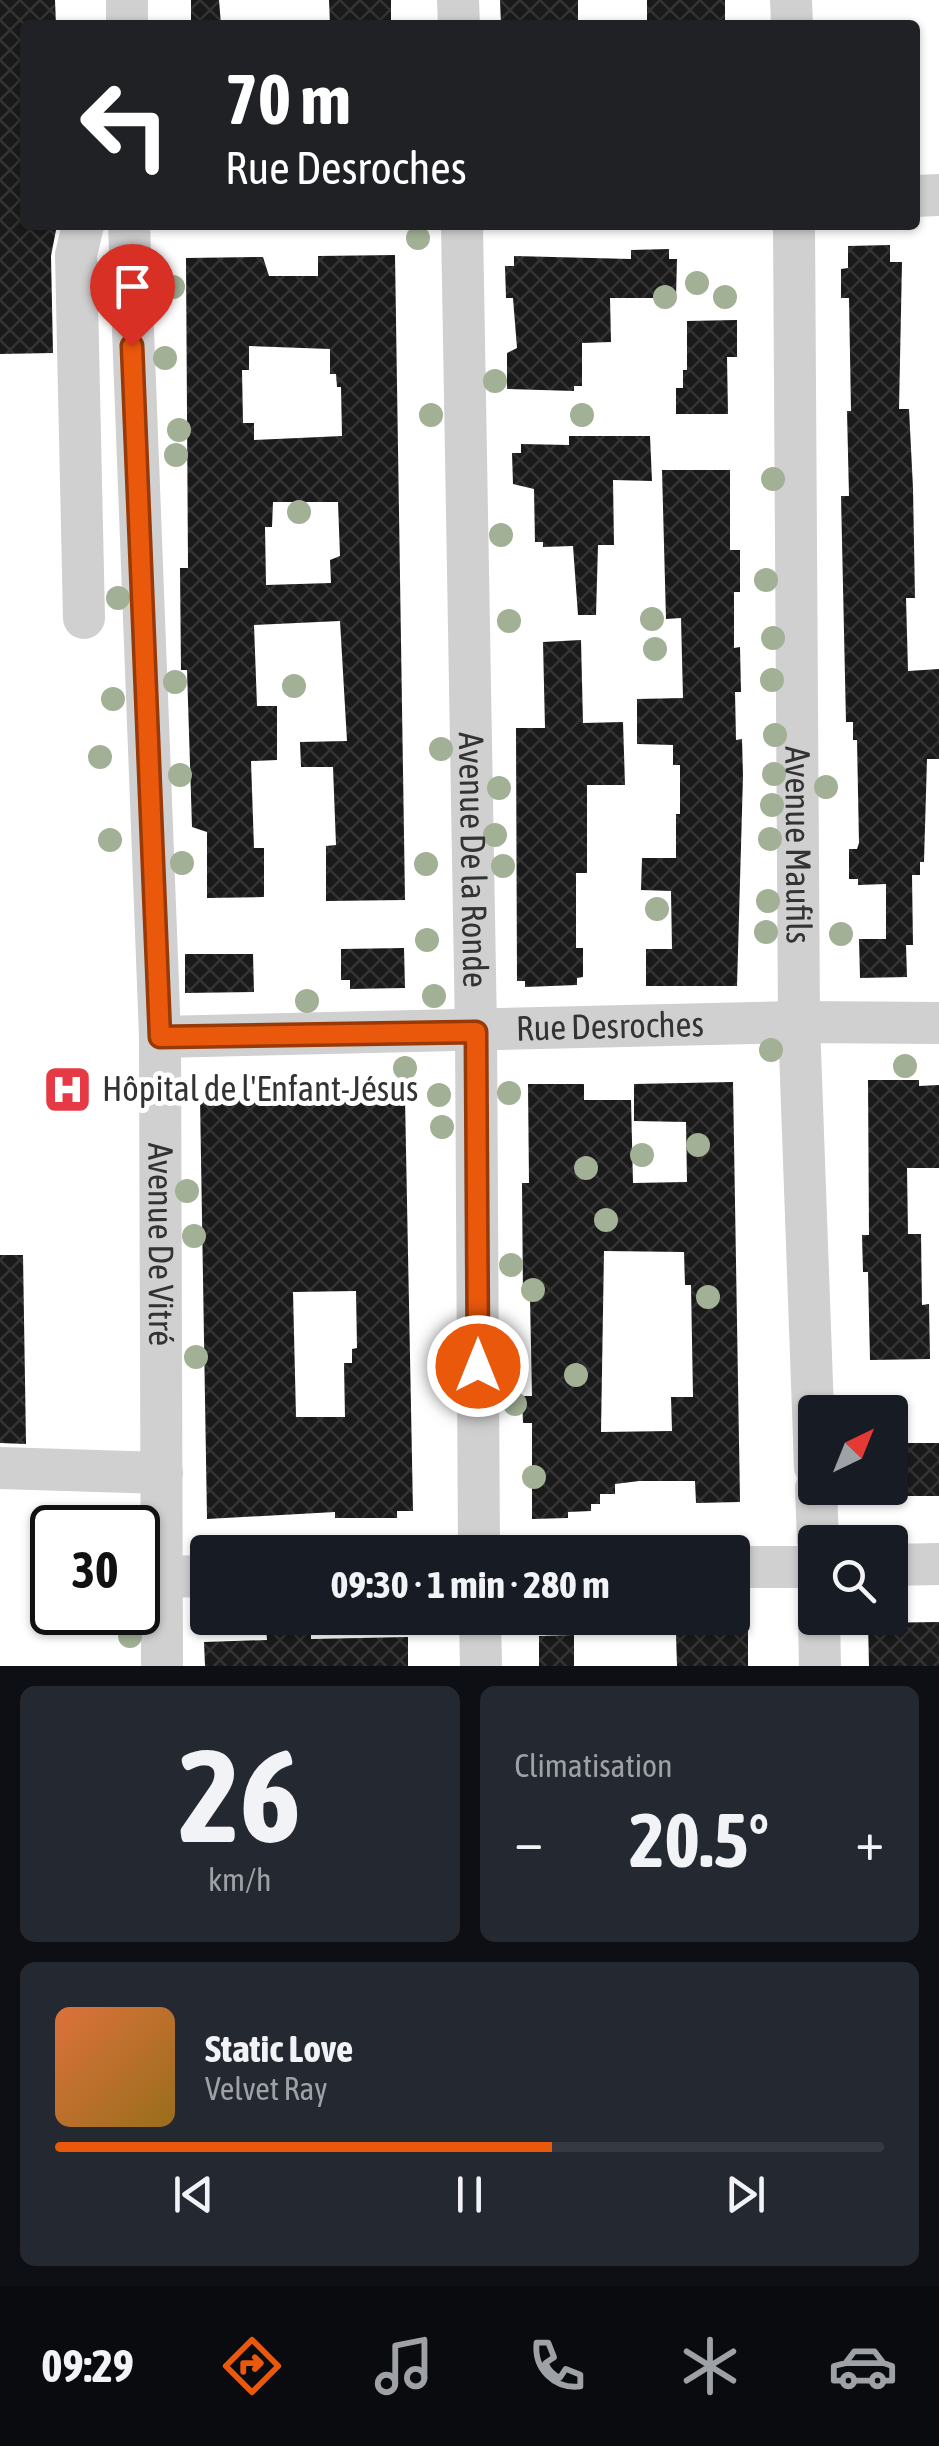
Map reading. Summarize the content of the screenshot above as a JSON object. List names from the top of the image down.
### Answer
{
  "streets": {
    "street": [
      "Avenue Maufils",
      "Avenue De la Ronde",
      "Rue Desroches",
      "Avenue De Vitré"
    ]
  },
  "crossings": [
    ["Avenue Maufils", "Rue Desroches"],
    ["Avenue De la Ronde", "Rue Desroches"],
    ["Rue Desroches", "Avenue De Vitré"]
  ],
  "places": {
    "hospital": ["Hôpital de l'Enfant-Jésus"]
  },
  "north": "top right",
  "page": {
    "turn": ["70 m", "Rue Desroches"],
    "limit": "30",
    "trip": "09:30 · 1 min · 280 m",
    "tile": [
      ["26", "km/h"],
      "Climatisation"
    ],
    "heat": ["−", "20.5°", "+"],
    "song": ["Static Love", "Velvet Ray"],
    "tabs": "09:29"
  }
}
